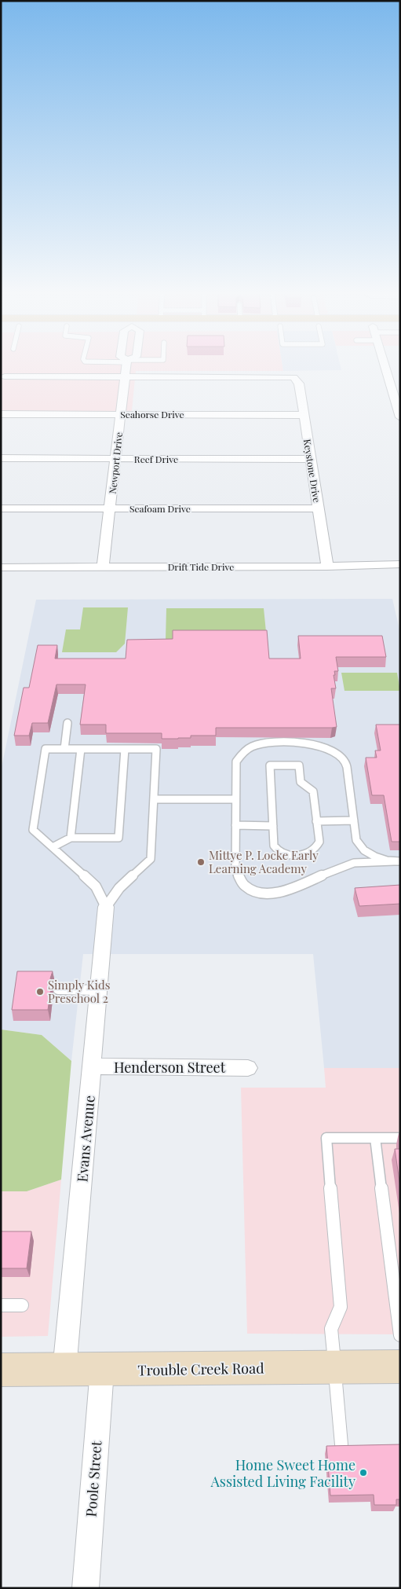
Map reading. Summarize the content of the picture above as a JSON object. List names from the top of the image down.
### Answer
{
  "streets": {
    "street": [
      "Seahorse Drive",
      "Reef Drive",
      "Newport Drive",
      "Keystone Drive",
      "Seafoam Drive",
      "Drift Tide Drive",
      "Henderson Street",
      "Evans Avenue",
      "Trouble Creek Road",
      "Poole Street"
    ]
  },
  "crossings": [
    ["Seahorse Drive", "Newport Drive"],
    ["Seahorse Drive", "Keystone Drive"],
    ["Reef Drive", "Newport Drive"],
    ["Reef Drive", "Keystone Drive"],
    ["Newport Drive", "Seafoam Drive"],
    ["Newport Drive", "Drift Tide Drive"],
    ["Keystone Drive", "Seafoam Drive"],
    ["Keystone Drive", "Drift Tide Drive"],
    ["Henderson Street", "Evans Avenue"],
    ["Evans Avenue", "Trouble Creek Road"],
    ["Trouble Creek Road", "Poole Street"]
  ],
  "places": ["Mittye P. Locke Early Learning Academy", "Simply Kids Preschool 2", "Home Sweet Home Assisted Living Facility"]
}
